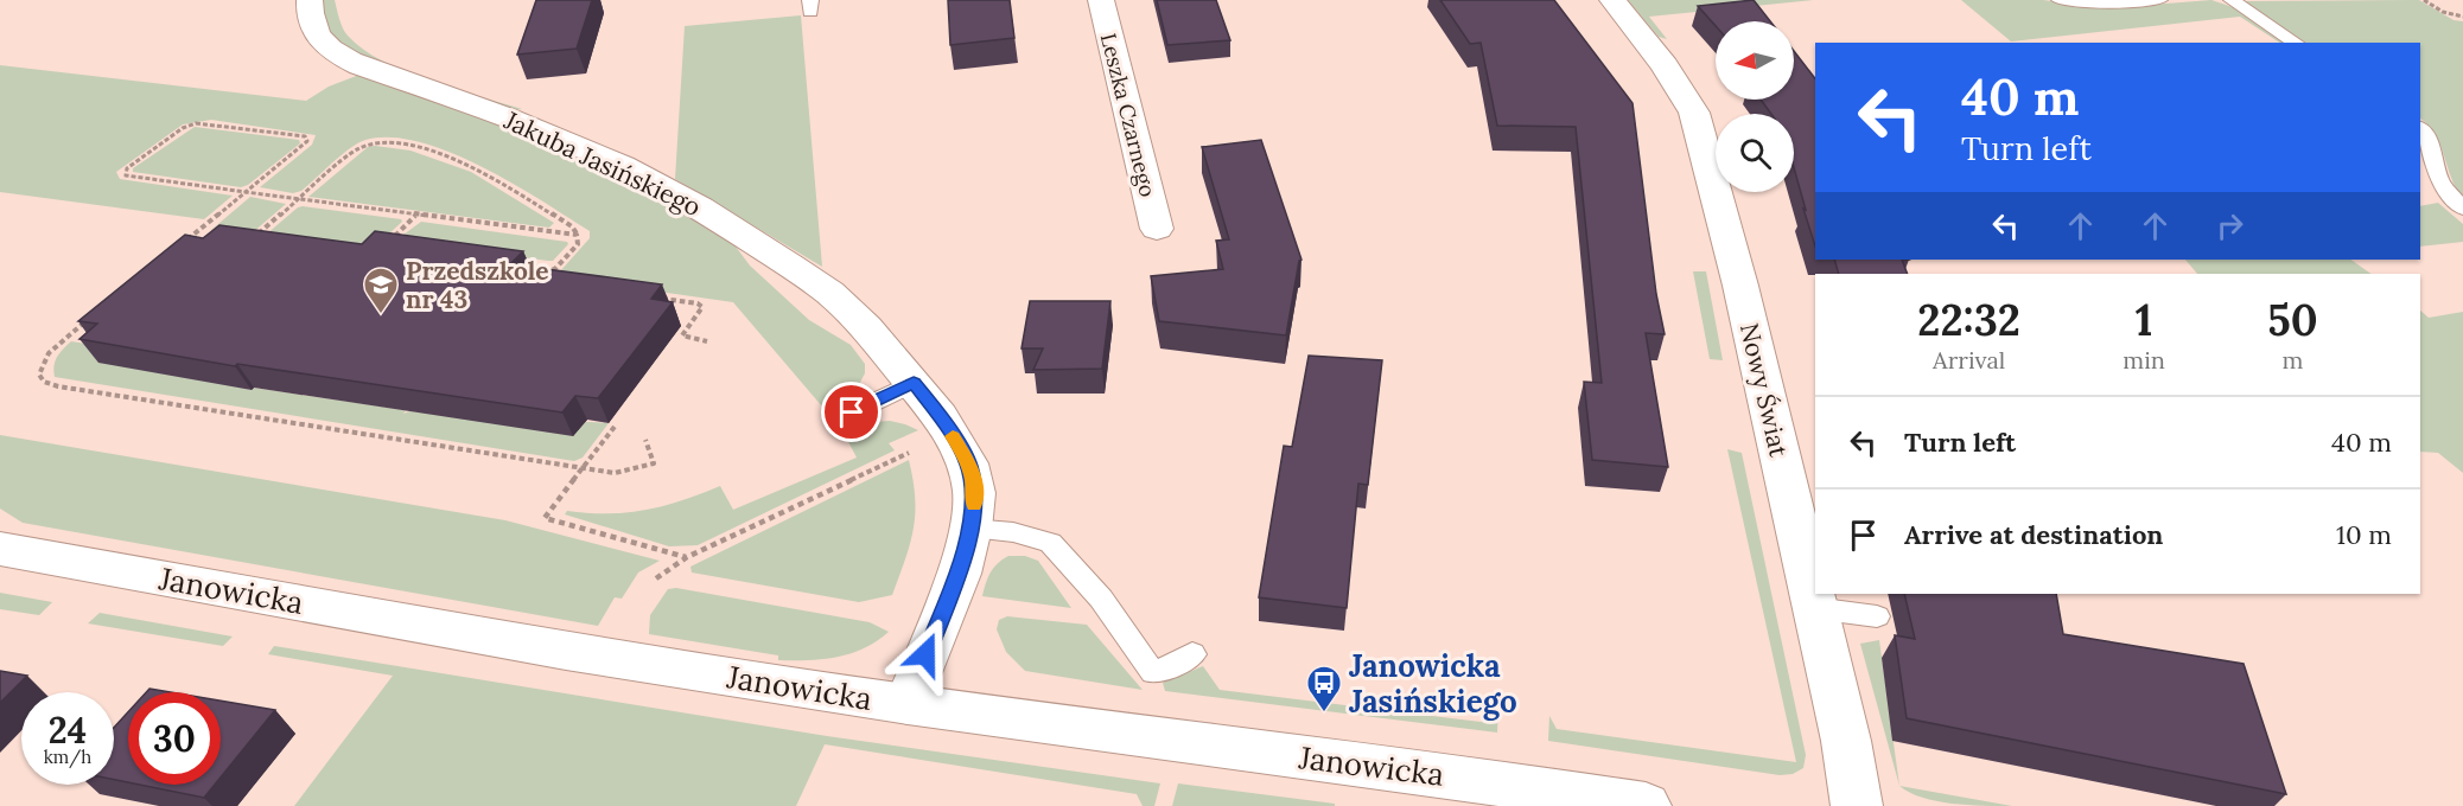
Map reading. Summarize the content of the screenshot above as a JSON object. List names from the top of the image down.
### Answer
{
  "streets": {
    "street": [
      "Leszka Czarnego",
      "Jakuba Jasińskiego",
      "Nowy Świat",
      "Janowicka"
    ]
  },
  "crossings": [
    ["Jakuba Jasińskiego", "Janowicka"]
  ],
  "places": {
    "school or university": ["Przedszkole nr 43"],
    "bus stop": ["Janowicka Jasińskiego"]
  },
  "north": "left",
  "page": {
    "turn": ["40 m", "Turn left"],
    "eta": [
      "22:32",
      "Arrival",
      "1",
      "min",
      "50",
      "m"
    ],
    "list": [
      {
        "name": "Turn left",
        "value": "40 m"
      },
      {
        "name": "Arrive at destination",
        "value": "10 m"
      }
    ],
    "speed": "24 km/h",
    "limit": "30"
  }
}
